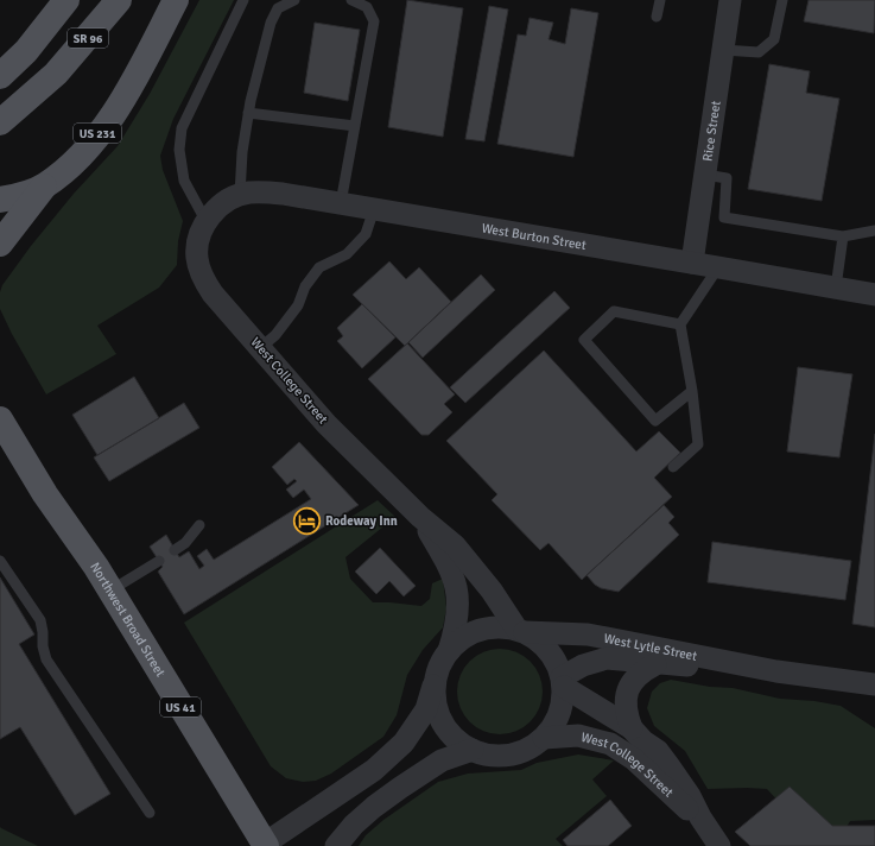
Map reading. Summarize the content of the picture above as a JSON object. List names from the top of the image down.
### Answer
{
  "streets": {
    "main road": [
      "SR 96",
      "US 231",
      "Northwest Broad Street",
      "US 41"
    ],
    "street": [
      "Rice Street",
      "West Burton Street",
      "West College Street",
      "West Lytle Street"
    ]
  },
  "crossings": [
    ["Rice Street", "West Burton Street"],
    ["West Burton Street", "West College Street"],
    ["West College Street", "West Lytle Street"],
    ["Northwest Broad Street", "West Lytle Street"]
  ],
  "places": {
    "hotel": ["Rodeway Inn"]
  }
}
